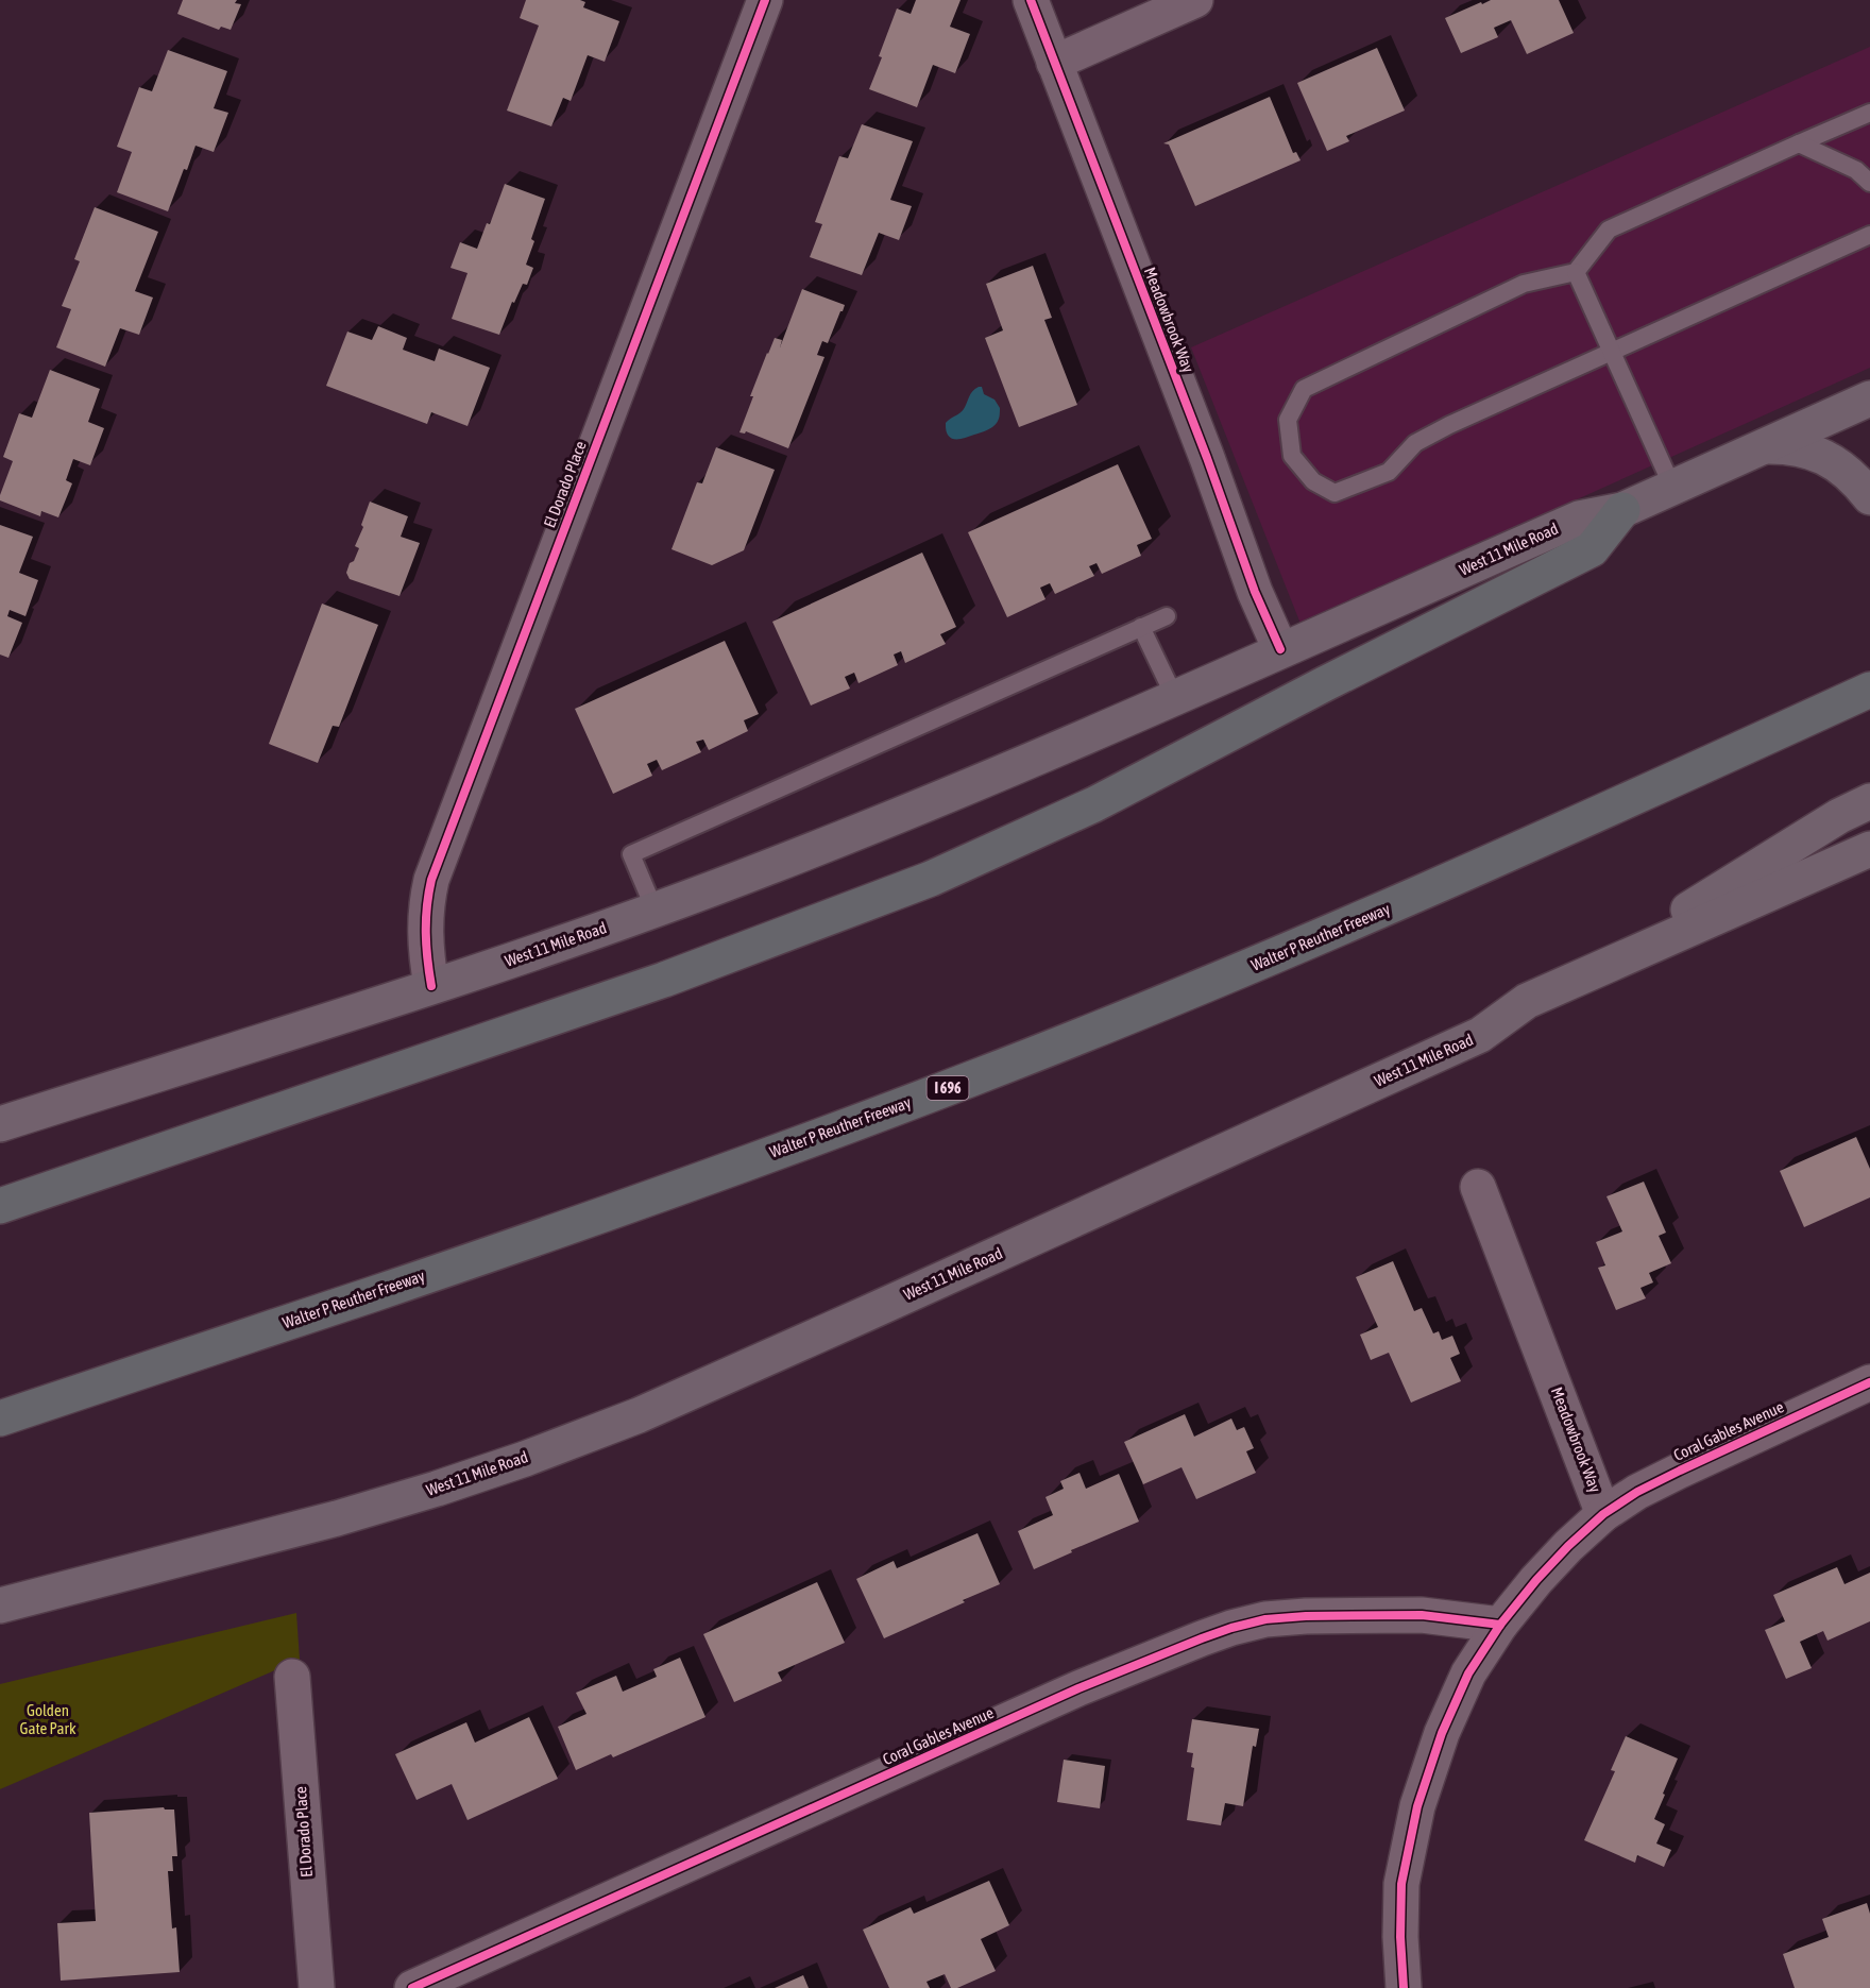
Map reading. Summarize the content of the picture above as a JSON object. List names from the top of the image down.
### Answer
{
  "streets": {
    "highway": ["Walter P Reuther Freeway", "I 696"],
    "main road": ["West 11 Mile Road"],
    "street": ["Meadowbrook Way", "El Dorado Place", "Coral Gables Avenue"]
  },
  "crossings": [
    ["Meadowbrook Way", "West 11 Mile Road"],
    ["Meadowbrook Way", "Coral Gables Avenue"],
    ["El Dorado Place", "West 11 Mile Road"]
  ],
  "parks": ["Golden Gate Park"]
}
